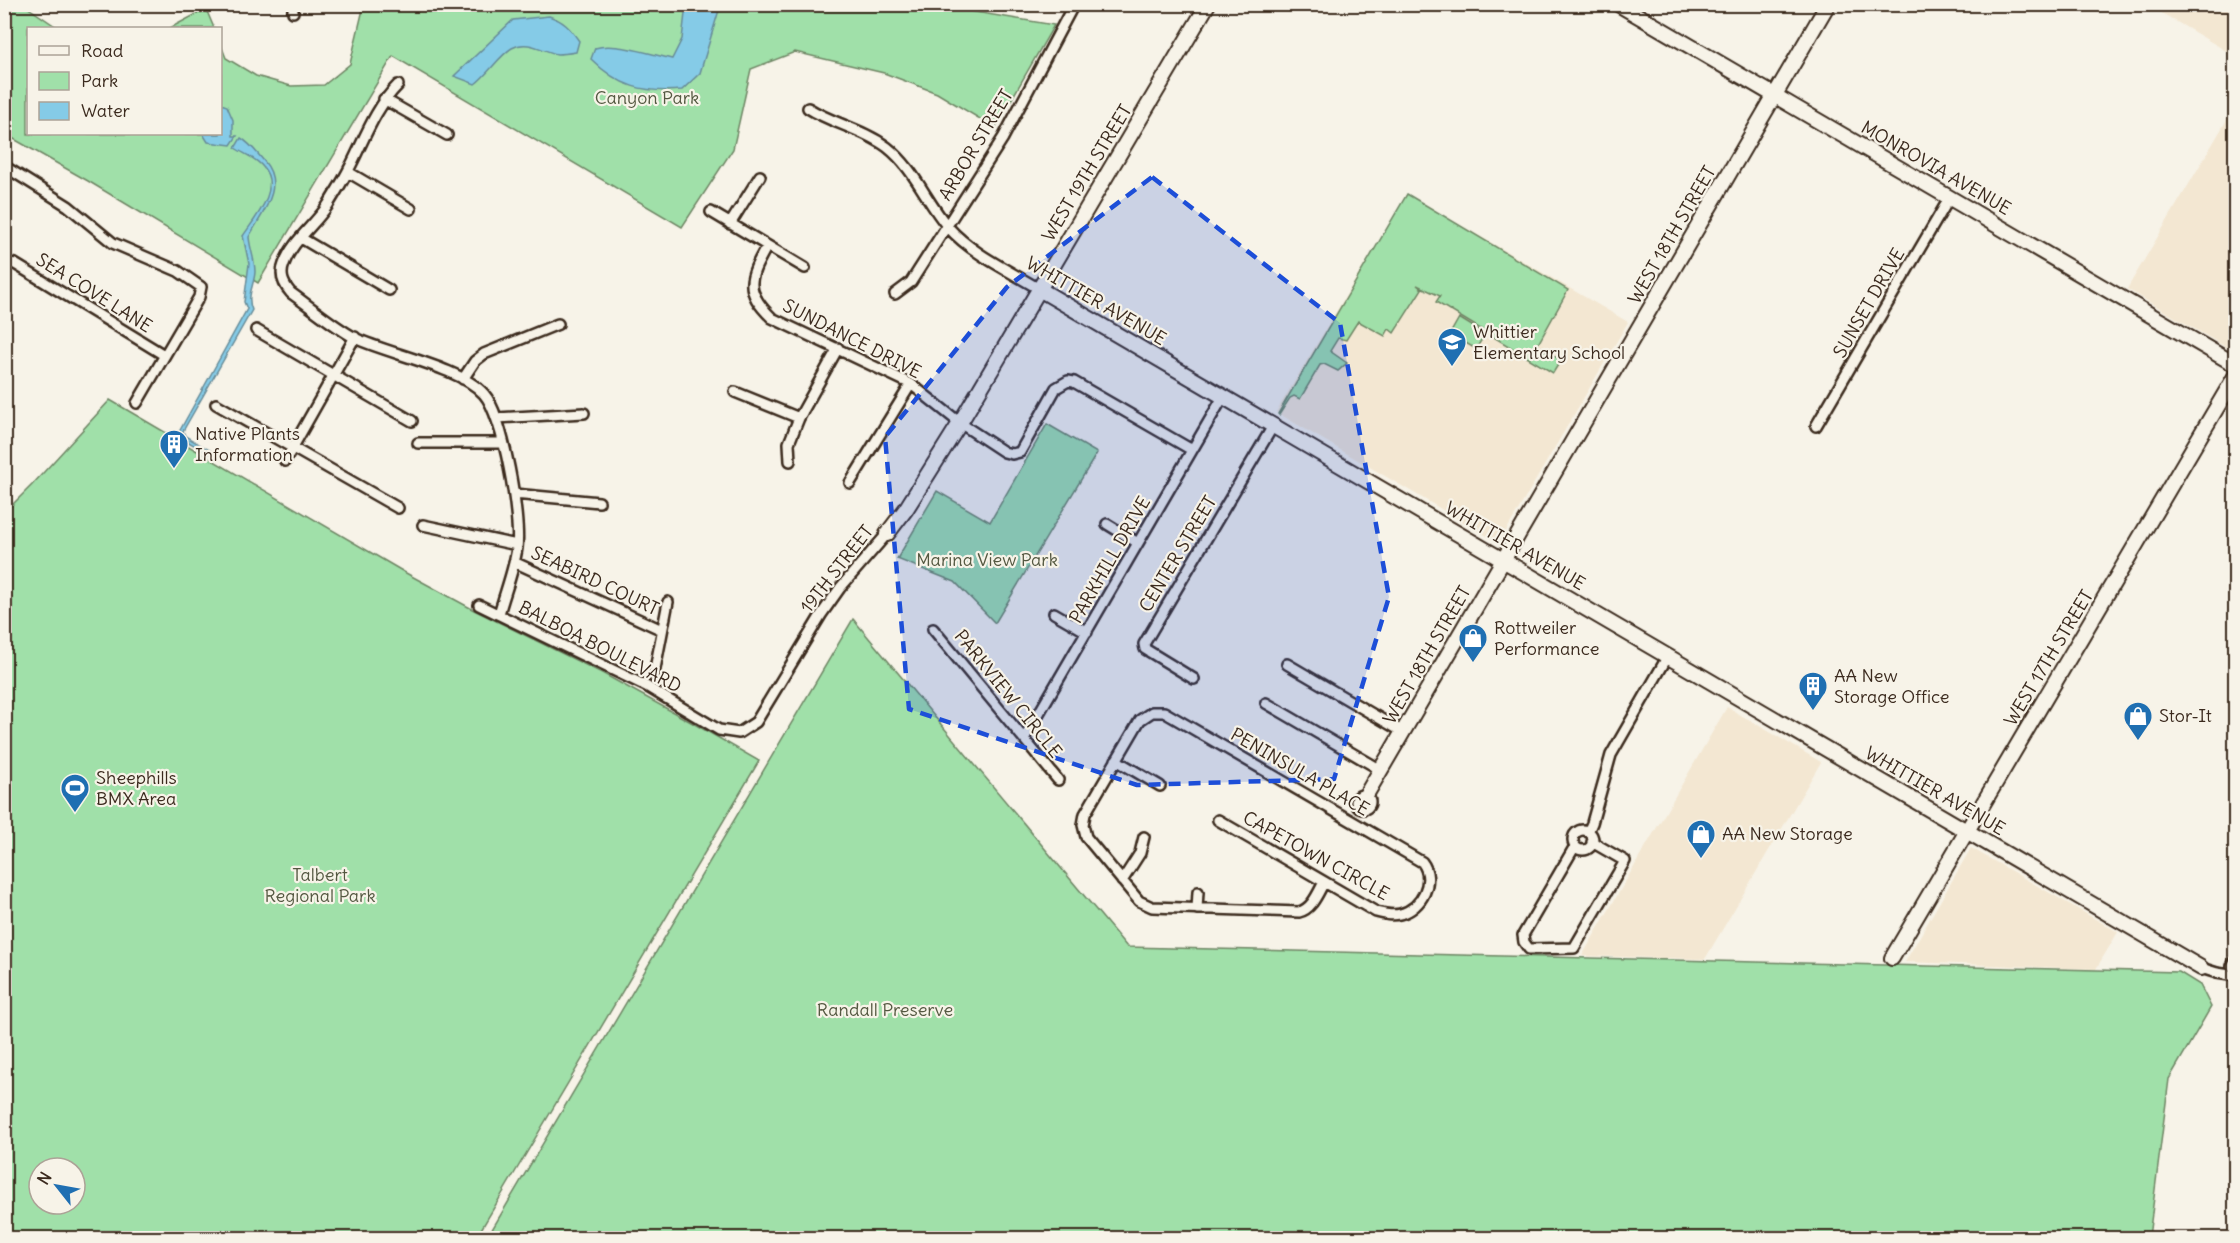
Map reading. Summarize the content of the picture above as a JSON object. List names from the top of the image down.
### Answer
{
  "streets": {
    "street": [
      "ARBOR STREET",
      "MONROVIA AVENUE",
      "WEST 19TH STREET",
      "WEST 18TH STREET",
      "SEA COVE LANE",
      "WHITTIER AVENUE",
      "SUNSET DRIVE",
      "SUNDANCE DRIVE",
      "CENTER STREET",
      "PARKHILL DRIVE",
      "19TH STREET",
      "SEABIRD COURT",
      "BALBOA BOULEVARD",
      "WEST 17TH STREET",
      "PARKVIEW CIRCLE",
      "PENINSULA PLACE",
      "CAPETOWN CIRCLE"
    ]
  },
  "crossings": [
    ["ARBOR STREET", "WHITTIER AVENUE"],
    ["MONROVIA AVENUE", "WEST 18TH STREET"],
    ["MONROVIA AVENUE", "SUNSET DRIVE"],
    ["WEST 19TH STREET", "WHITTIER AVENUE"],
    ["WEST 19TH STREET", "SUNDANCE DRIVE"],
    ["WEST 19TH STREET", "19TH STREET"],
    ["WEST 18TH STREET", "WHITTIER AVENUE"],
    ["WEST 18TH STREET", "PENINSULA PLACE"],
    ["WHITTIER AVENUE", "CENTER STREET"],
    ["WHITTIER AVENUE", "PARKHILL DRIVE"],
    ["WHITTIER AVENUE", "WEST 17TH STREET"],
    ["SUNDANCE DRIVE", "PARKHILL DRIVE"],
    ["SUNDANCE DRIVE", "19TH STREET"],
    ["PARKHILL DRIVE", "PARKVIEW CIRCLE"],
    ["19TH STREET", "BALBOA BOULEVARD"],
    ["PENINSULA PLACE", "CAPETOWN CIRCLE"]
  ],
  "parks": [
    "Canyon Park",
    "Marina View Park",
    "Talbert Regional Park",
    "Randall Preserve"
  ],
  "places": {
    "school or university": ["Whittier Elementary School"],
    "building": ["Native Plants Information", "AA New Storage Office"],
    "shop": ["Rottweiler Performance", "Stor-It", "AA New Storage"],
    "sports": ["Sheephills BMX Area"]
  },
  "legend": ["Road", "Park", "Water"],
  "north": "top left"
}
